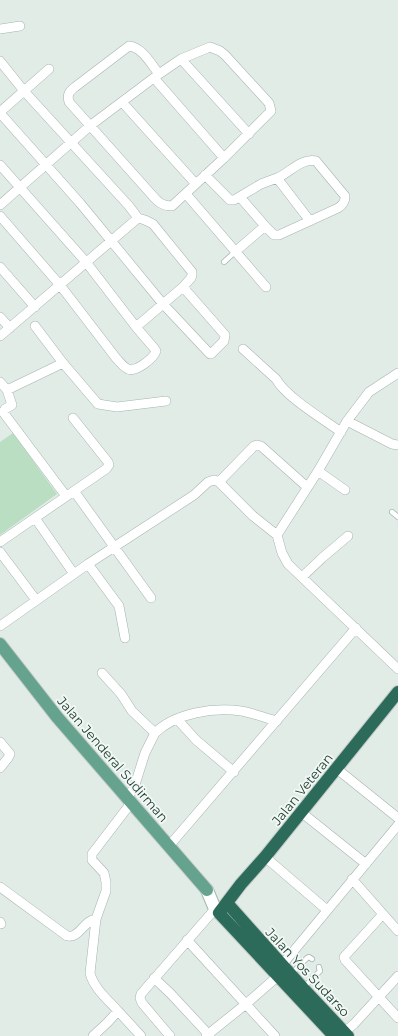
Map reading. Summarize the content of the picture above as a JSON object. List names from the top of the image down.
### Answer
{
  "streets": {
    "highway": ["Jalan Veteran", "Jalan Yos Sudarso"],
    "main road": ["Jalan Jenderal Sudirman"]
  },
  "crossings": [
    ["Jalan Veteran", "Jalan Yos Sudarso"]
  ]
}
